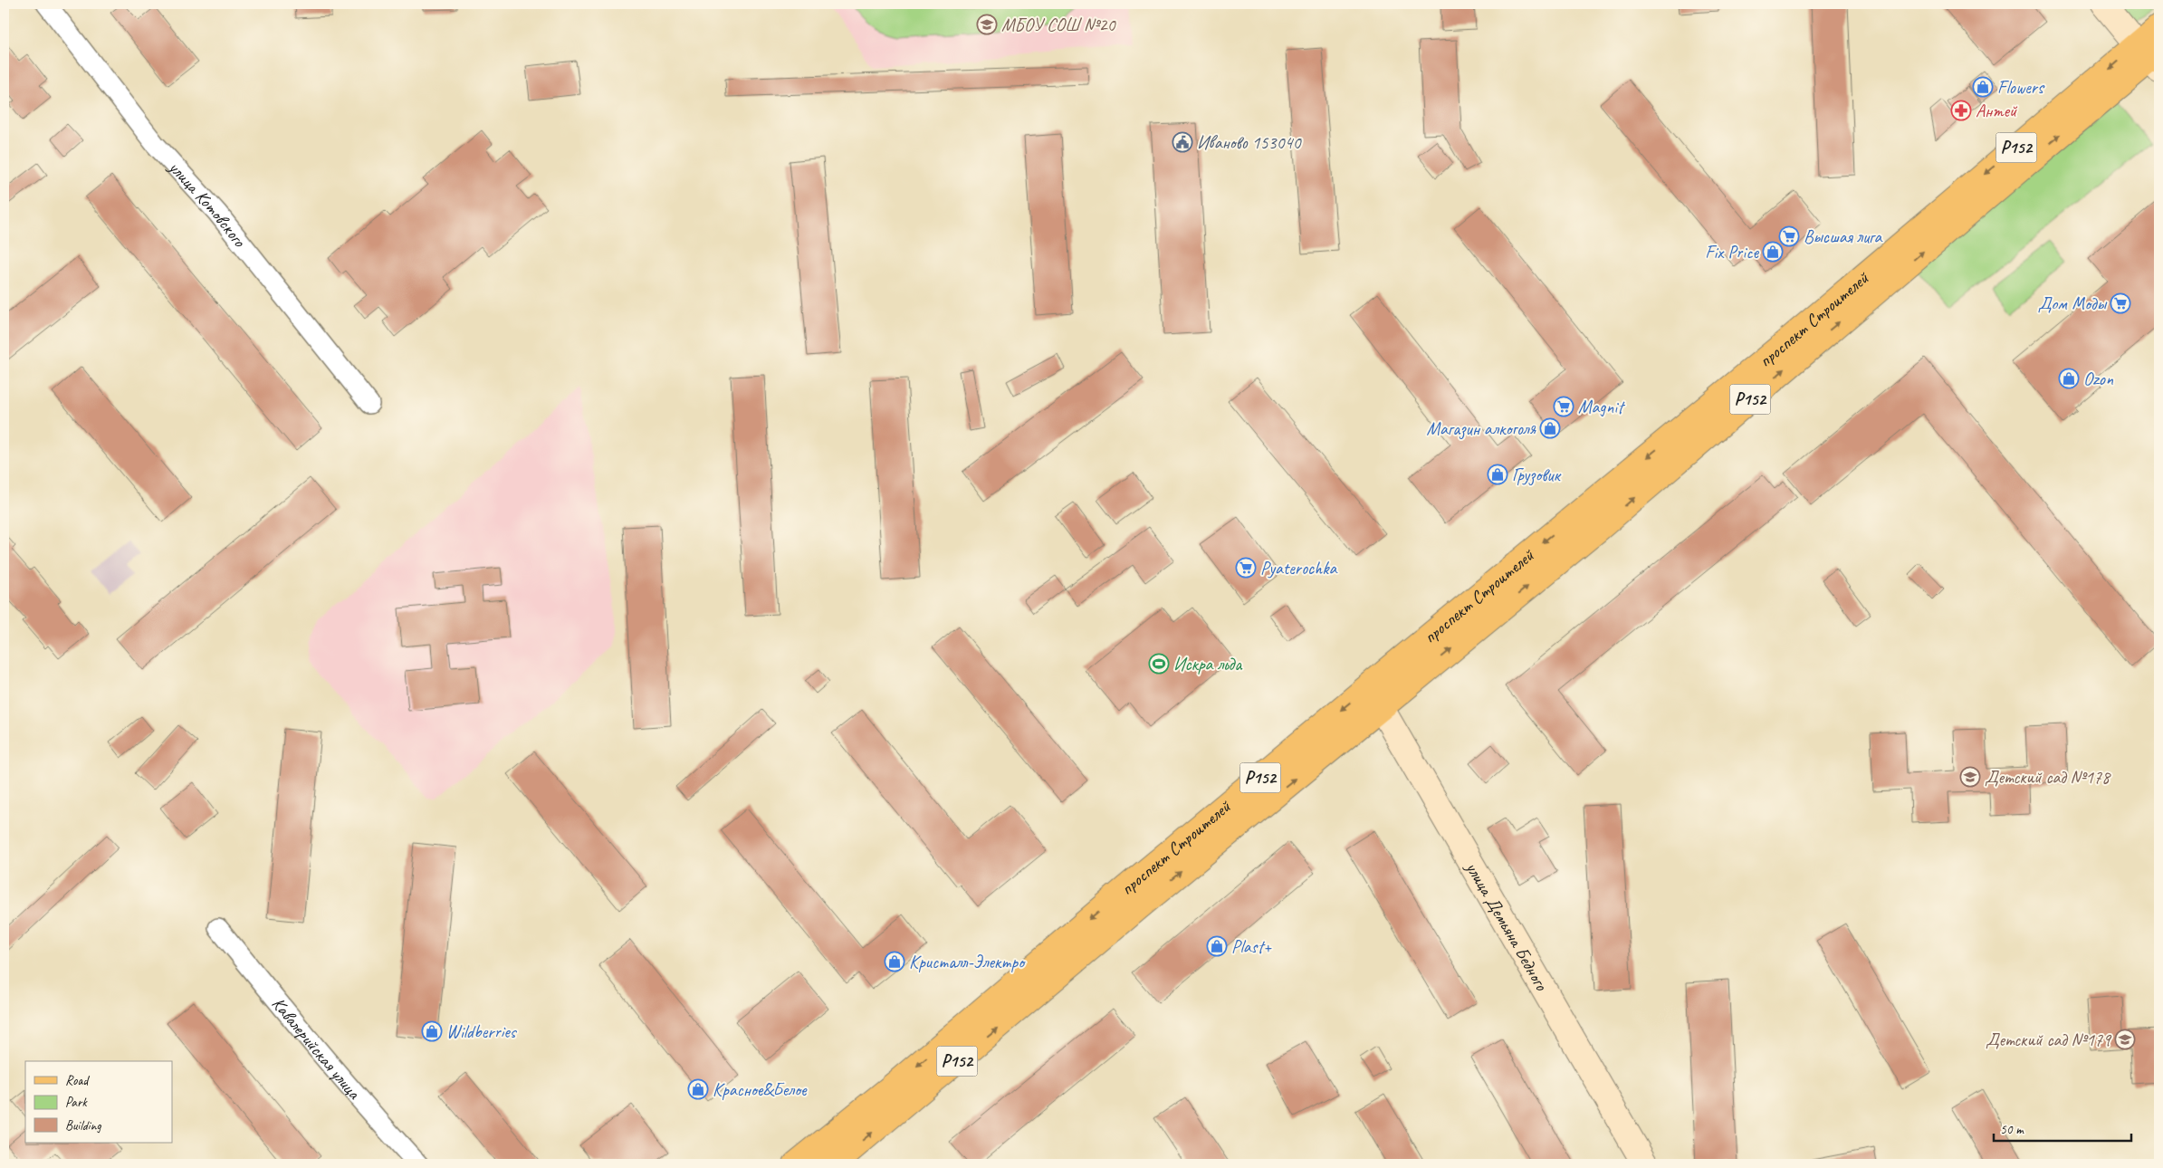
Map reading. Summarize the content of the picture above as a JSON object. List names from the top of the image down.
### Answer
{
  "streets": {
    "main road": ["Р152", "проспект Строителей"],
    "street": ["улица Котовского", "улица Демьяна Бедного", "Кавалерийская улица"]
  },
  "crossings": [
    ["проспект Строителей", "улица Демьяна Бедного"]
  ],
  "places": {
    "school or university": ["МБОУ СОШ №20", "Детский сад №178", "Детский сад №179"],
    "shop": [
      "Flowers",
      "Fix Price",
      "Ozon",
      "Магазин алкоголя",
      "Грузовик",
      "Plast+",
      "Кристалл-Электро",
      "Wildberries",
      "Красное&Белое"
    ],
    "pharmacy": ["Антей"],
    "public building": ["Иваново 153040"],
    "supermarket": [
      "Высшая лига",
      "Дом Моды",
      "Magnit",
      "Pyaterochka"
    ],
    "sports": ["Искра льда"]
  },
  "legend": ["Road", "Park", "Building"],
  "scale_bar": "50 m"
}
